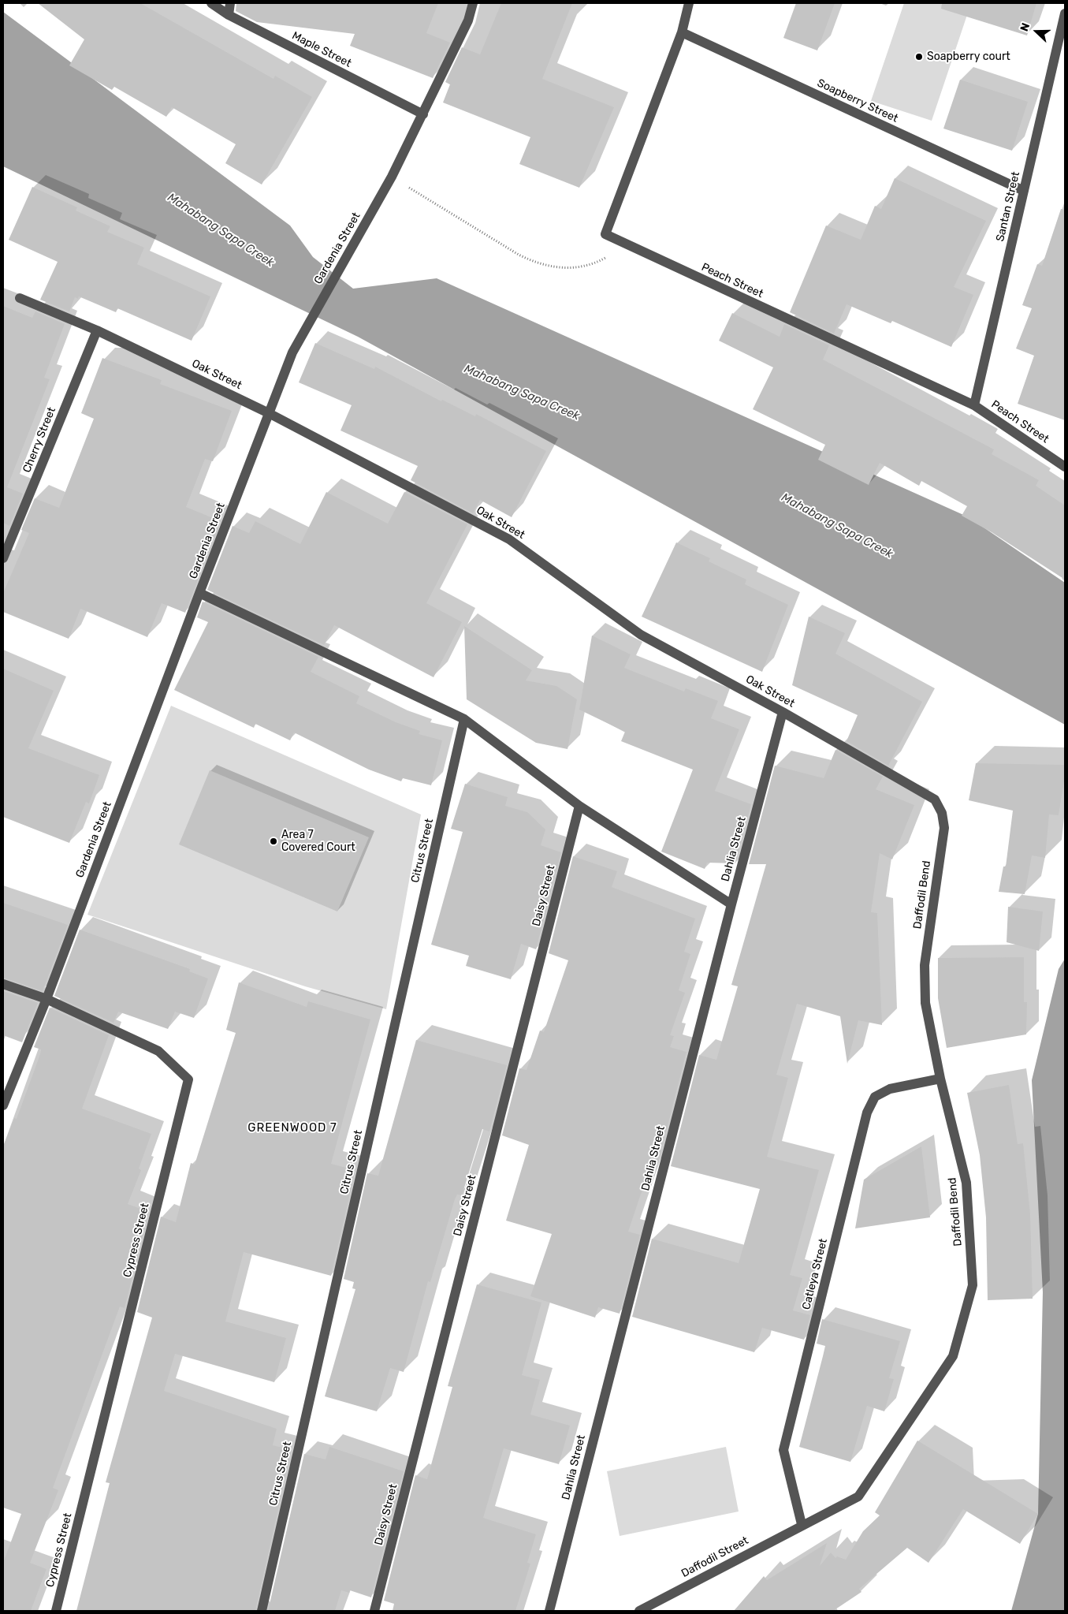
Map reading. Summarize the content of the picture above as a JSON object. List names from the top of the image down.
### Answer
{
  "streets": {
    "street": [
      "Maple Street",
      "Soapberry Street",
      "Santan Street",
      "Gardenia Street",
      "Peach Street",
      "Oak Street",
      "Cherry Street",
      "Dahlia Street",
      "Citrus Street",
      "Daffodil Bend",
      "Daisy Street",
      "Cypress Street",
      "Catleya Street",
      "Daffodil Street"
    ]
  },
  "crossings": [
    ["Maple Street", "Gardenia Street"],
    ["Soapberry Street", "Santan Street"],
    ["Soapberry Street", "Peach Street"],
    ["Santan Street", "Peach Street"],
    ["Gardenia Street", "Oak Street"],
    ["Gardenia Street", "Cypress Street"],
    ["Oak Street", "Cherry Street"],
    ["Oak Street", "Dahlia Street"],
    ["Oak Street", "Daffodil Bend"],
    ["Daffodil Bend", "Catleya Street"],
    ["Daffodil Bend", "Daffodil Street"],
    ["Catleya Street", "Daffodil Street"]
  ],
  "districts": ["GREENWOOD 7"],
  "water": ["Mahabang Sapa Creek"],
  "places": ["Soapberry court", "Area 7 Covered Court"],
  "north": "left"
}
